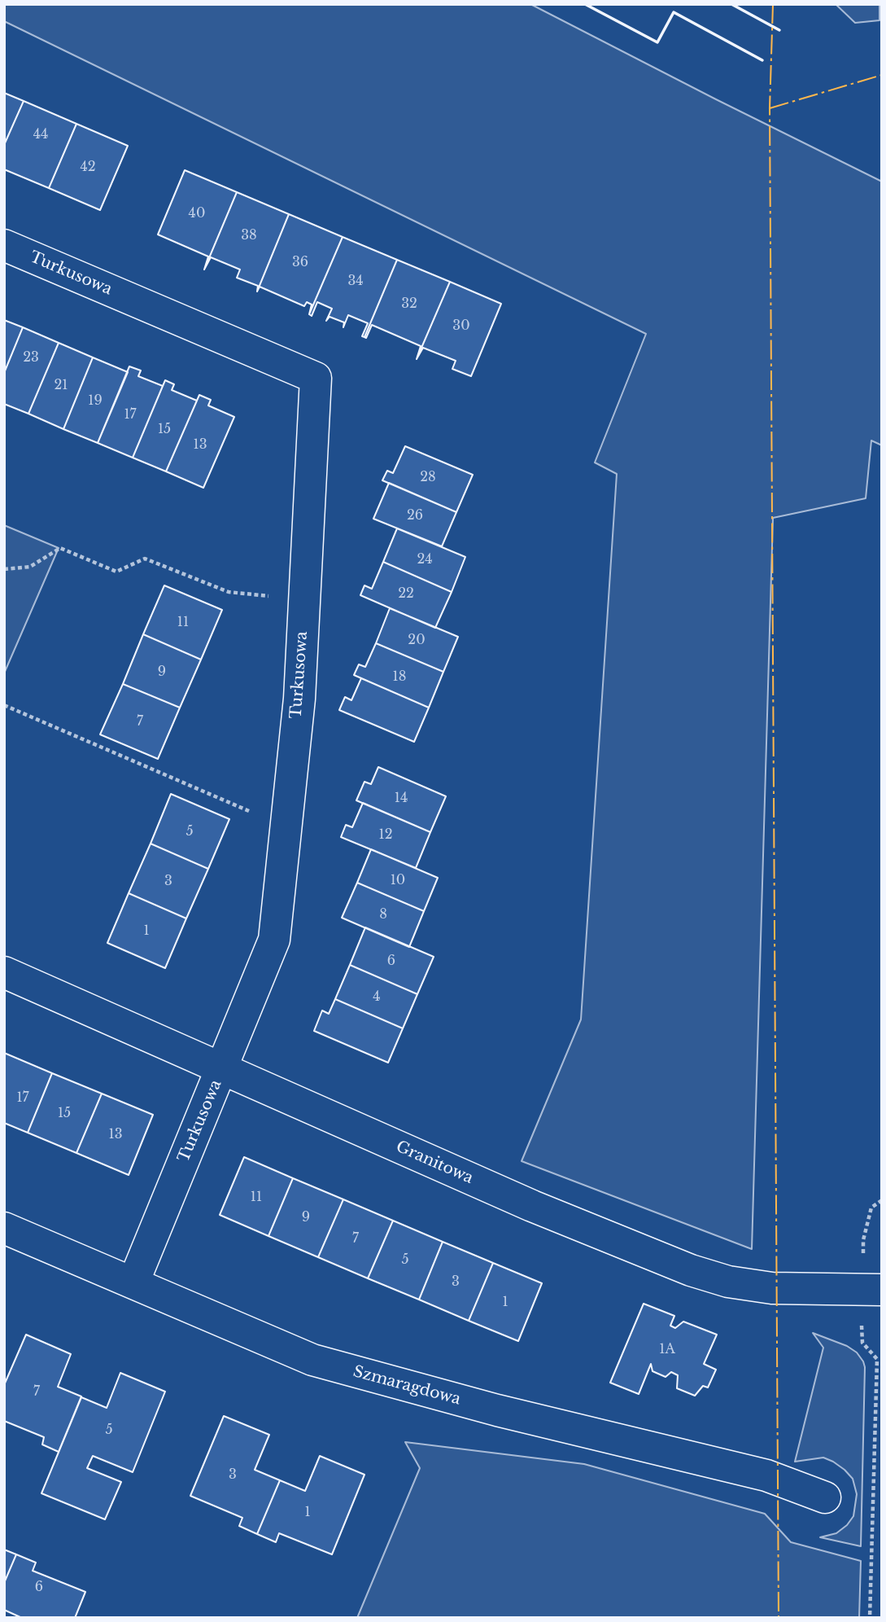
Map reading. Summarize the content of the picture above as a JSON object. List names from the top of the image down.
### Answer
{
  "streets": {
    "street": ["Turkusowa", "Granitowa", "Szmaragdowa"]
  },
  "crossings": [
    ["Turkusowa", "Granitowa"],
    ["Turkusowa", "Szmaragdowa"]
  ],
  "house_numbers": [
    "44",
    "42",
    "40",
    "38",
    "36",
    "34",
    "32",
    "30",
    "23",
    "21",
    "19",
    "17",
    "15",
    "13",
    "28",
    "26",
    "24",
    "22",
    "11",
    "20",
    "9",
    "18",
    "7",
    "14",
    "5",
    "12",
    "10",
    "3",
    "8",
    "1",
    "6",
    "4",
    "17",
    "15",
    "13",
    "11",
    "9",
    "7",
    "5",
    "3",
    "1",
    "1A",
    "7",
    "5",
    "3",
    "1",
    "6"
  ]
}
